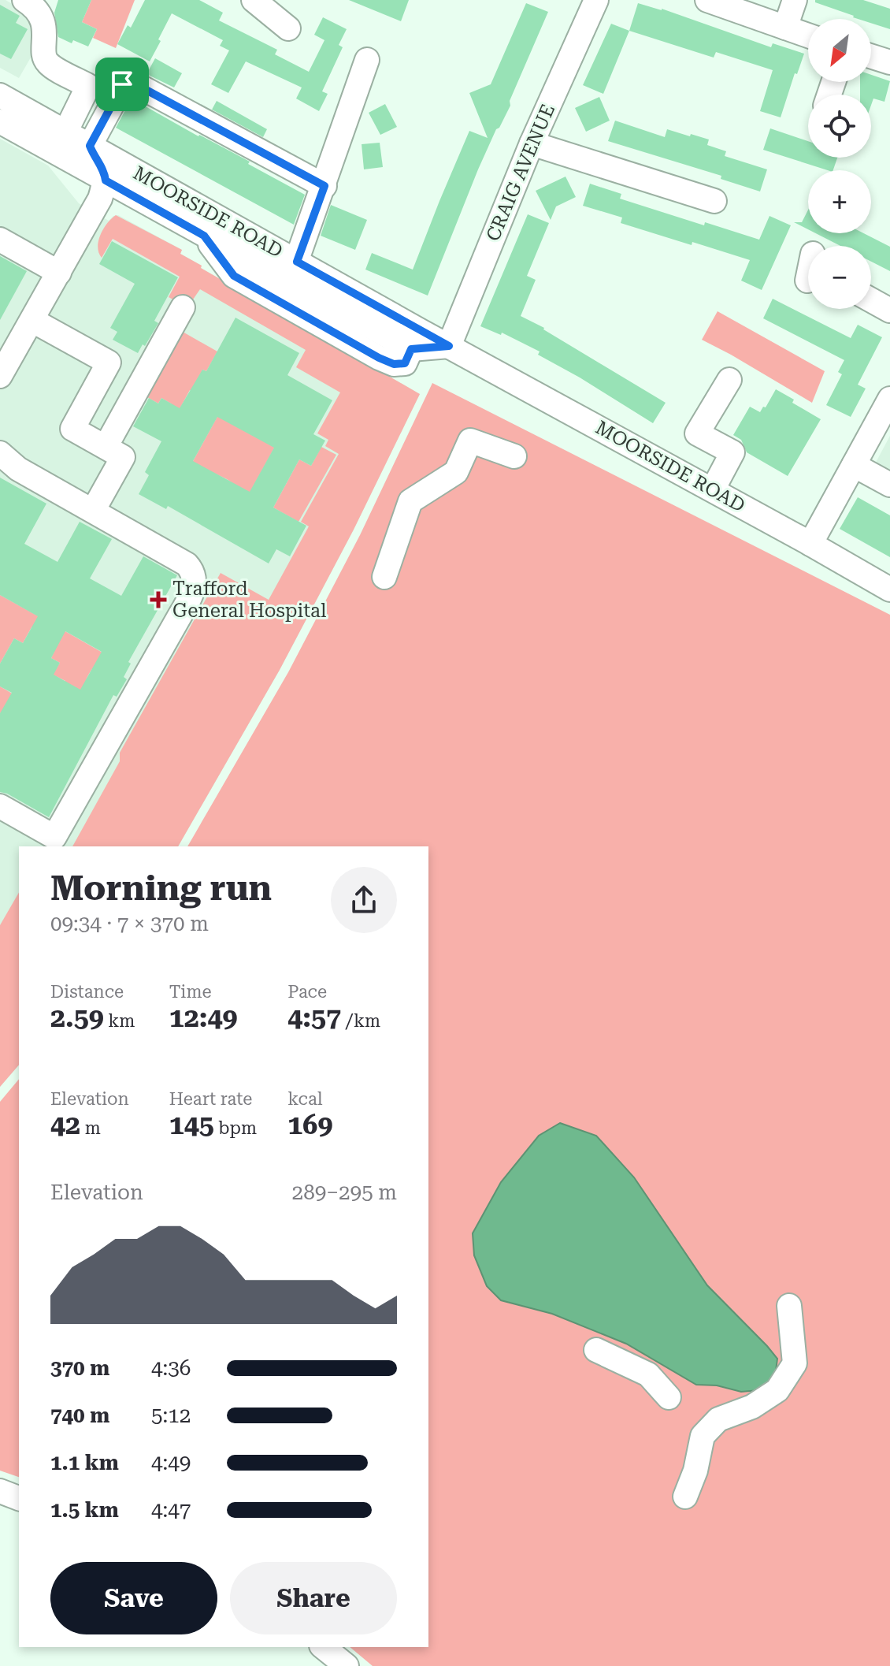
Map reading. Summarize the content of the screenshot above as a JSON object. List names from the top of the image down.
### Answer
{
  "streets": {
    "street": ["CRAIG AVENUE", "MOORSIDE ROAD"]
  },
  "crossings": [
    ["CRAIG AVENUE", "MOORSIDE ROAD"]
  ],
  "places": {
    "health": ["Trafford General Hospital"]
  },
  "north": "bottom left",
  "page": {
    "map_buttons": ["+", "−"],
    "heading": ["Morning run", "09:34 · 7 × 370 m"],
    "stats": [
      ["Distance", "2.59 km"],
      ["Time", "12:49"],
      ["Pace", "4:57 /km"],
      ["Elevation", "42 m"],
      ["Heart rate", "145 bpm"],
      ["kcal", "169"]
    ],
    "chart": ["Elevation", "289–295 m"],
    "list": [
      {
        "name": "370 m",
        "note": "4:36"
      },
      {
        "name": "740 m",
        "note": "5:12"
      },
      {
        "name": "1.1 km",
        "note": "4:49"
      },
      {
        "name": "1.5 km",
        "note": "4:47"
      }
    ],
    "buttons": ["Save", "Share"]
  }
}
